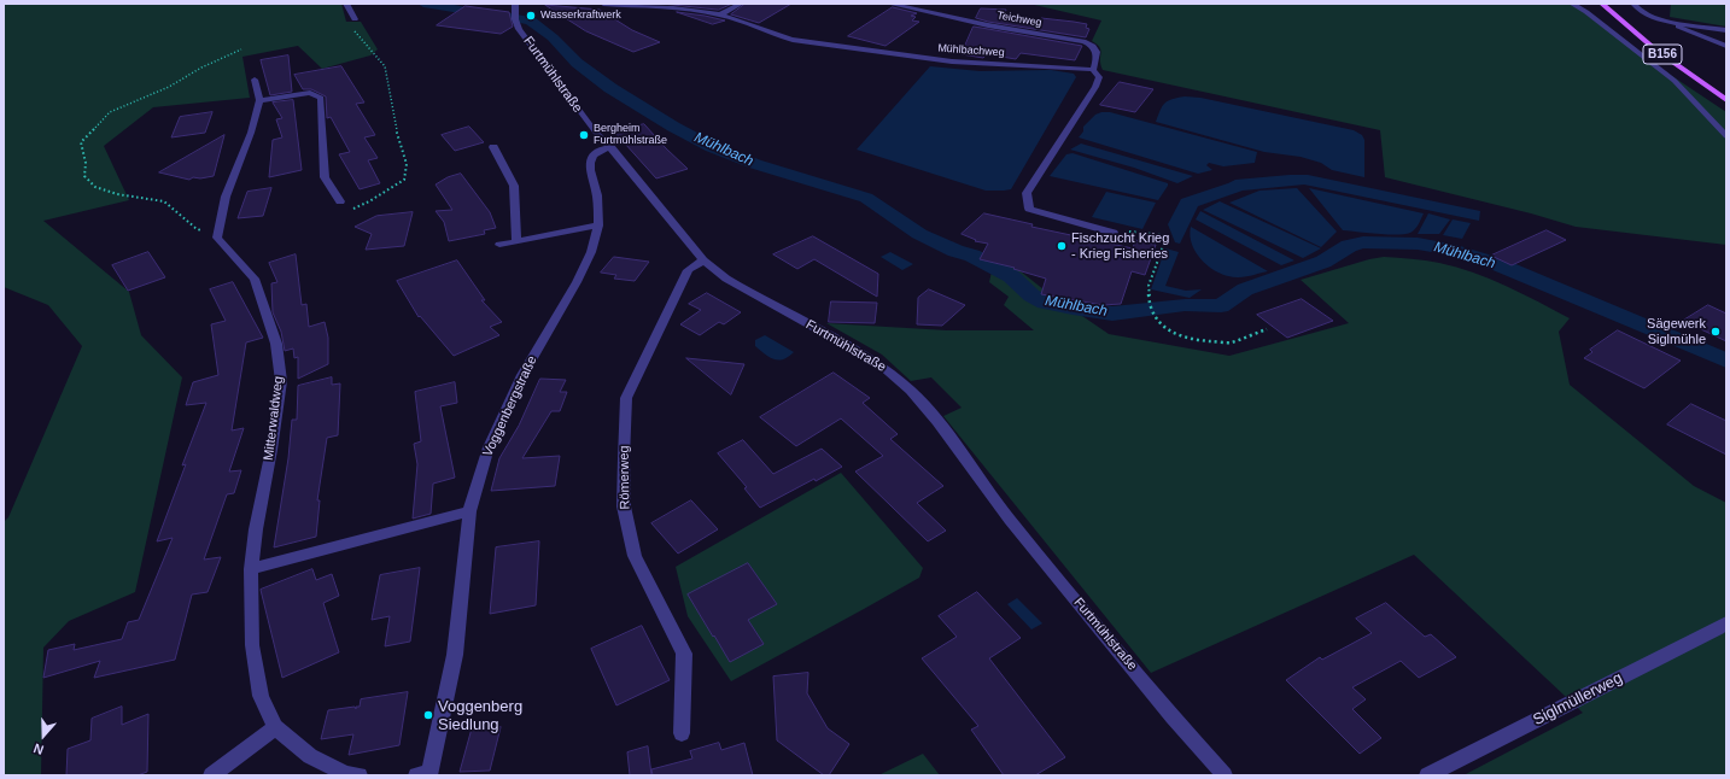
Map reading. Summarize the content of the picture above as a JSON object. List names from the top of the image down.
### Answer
{
  "streets": {
    "main road": ["B156"],
    "street": [
      "Teichweg",
      "Mühlbachweg",
      "Furtmühlstraße",
      "Voggenbergstraße",
      "Mitterwaldweg",
      "Römerweg",
      "Siglmüllerweg"
    ]
  },
  "crossings": [
    ["Teichweg", "Mühlbachweg"],
    ["Furtmühlstraße", "Voggenbergstraße"],
    ["Furtmühlstraße", "Römerweg"]
  ],
  "water": ["Mühlbach"],
  "places": [
    "Wasserkraftwerk",
    "Bergheim Furtmühlstraße",
    "Fischzucht Krieg - Krieg Fisheries",
    "Sägewerk Siglmühle",
    "Voggenberg Siedlung"
  ],
  "north": "bottom"
}
